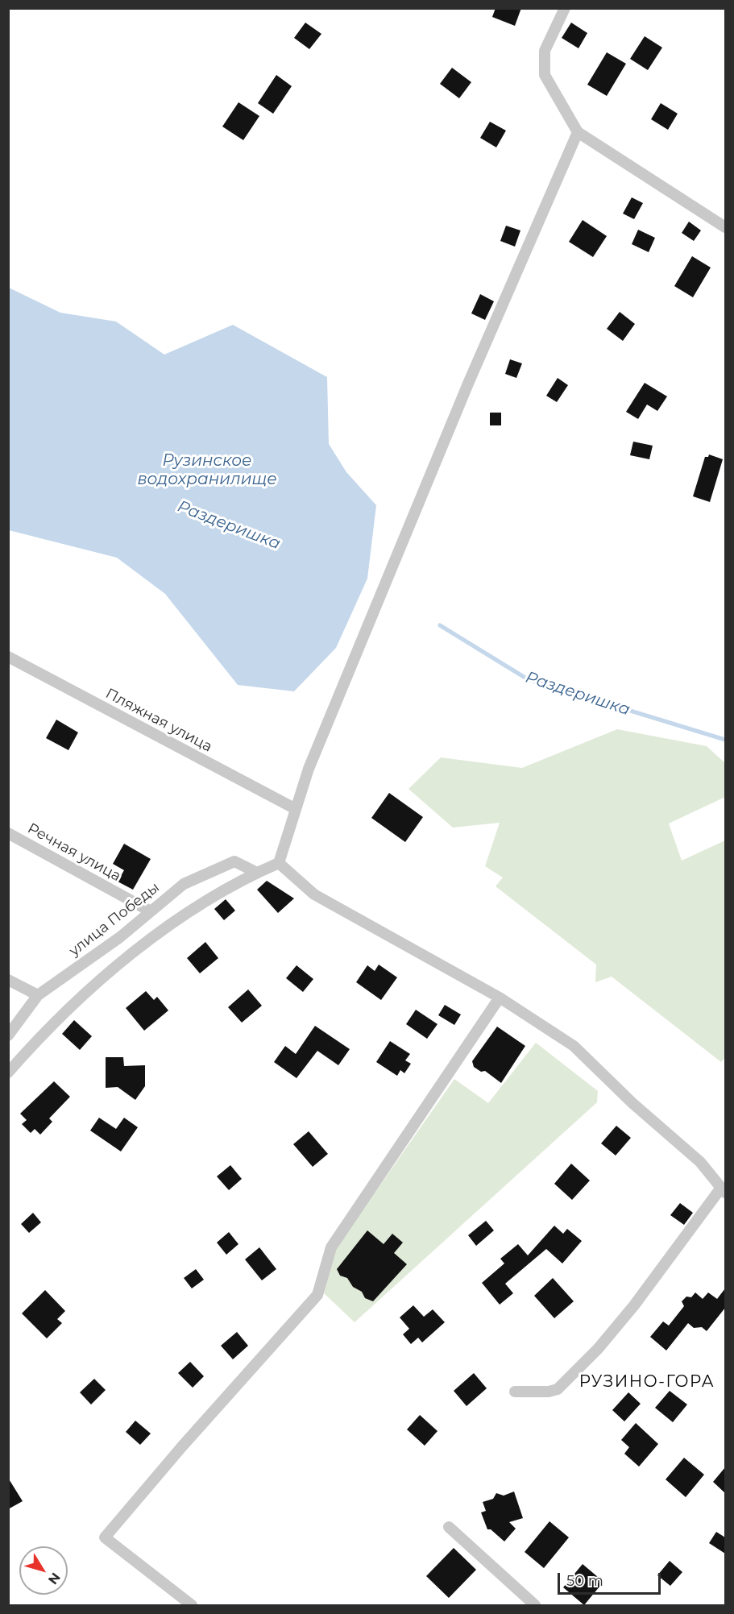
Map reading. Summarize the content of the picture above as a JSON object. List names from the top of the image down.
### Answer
{
  "streets": {
    "street": ["Пляжная улица", "Речная улица", "улица Победы"]
  },
  "crossings": [
    ["Речная улица", "улица Победы"]
  ],
  "districts": ["РУЗИНО-ГОРА"],
  "water": ["Рузинское водохранилище", "Раздеришка"],
  "scale_bar": "50 m",
  "north": "bottom right"
}
